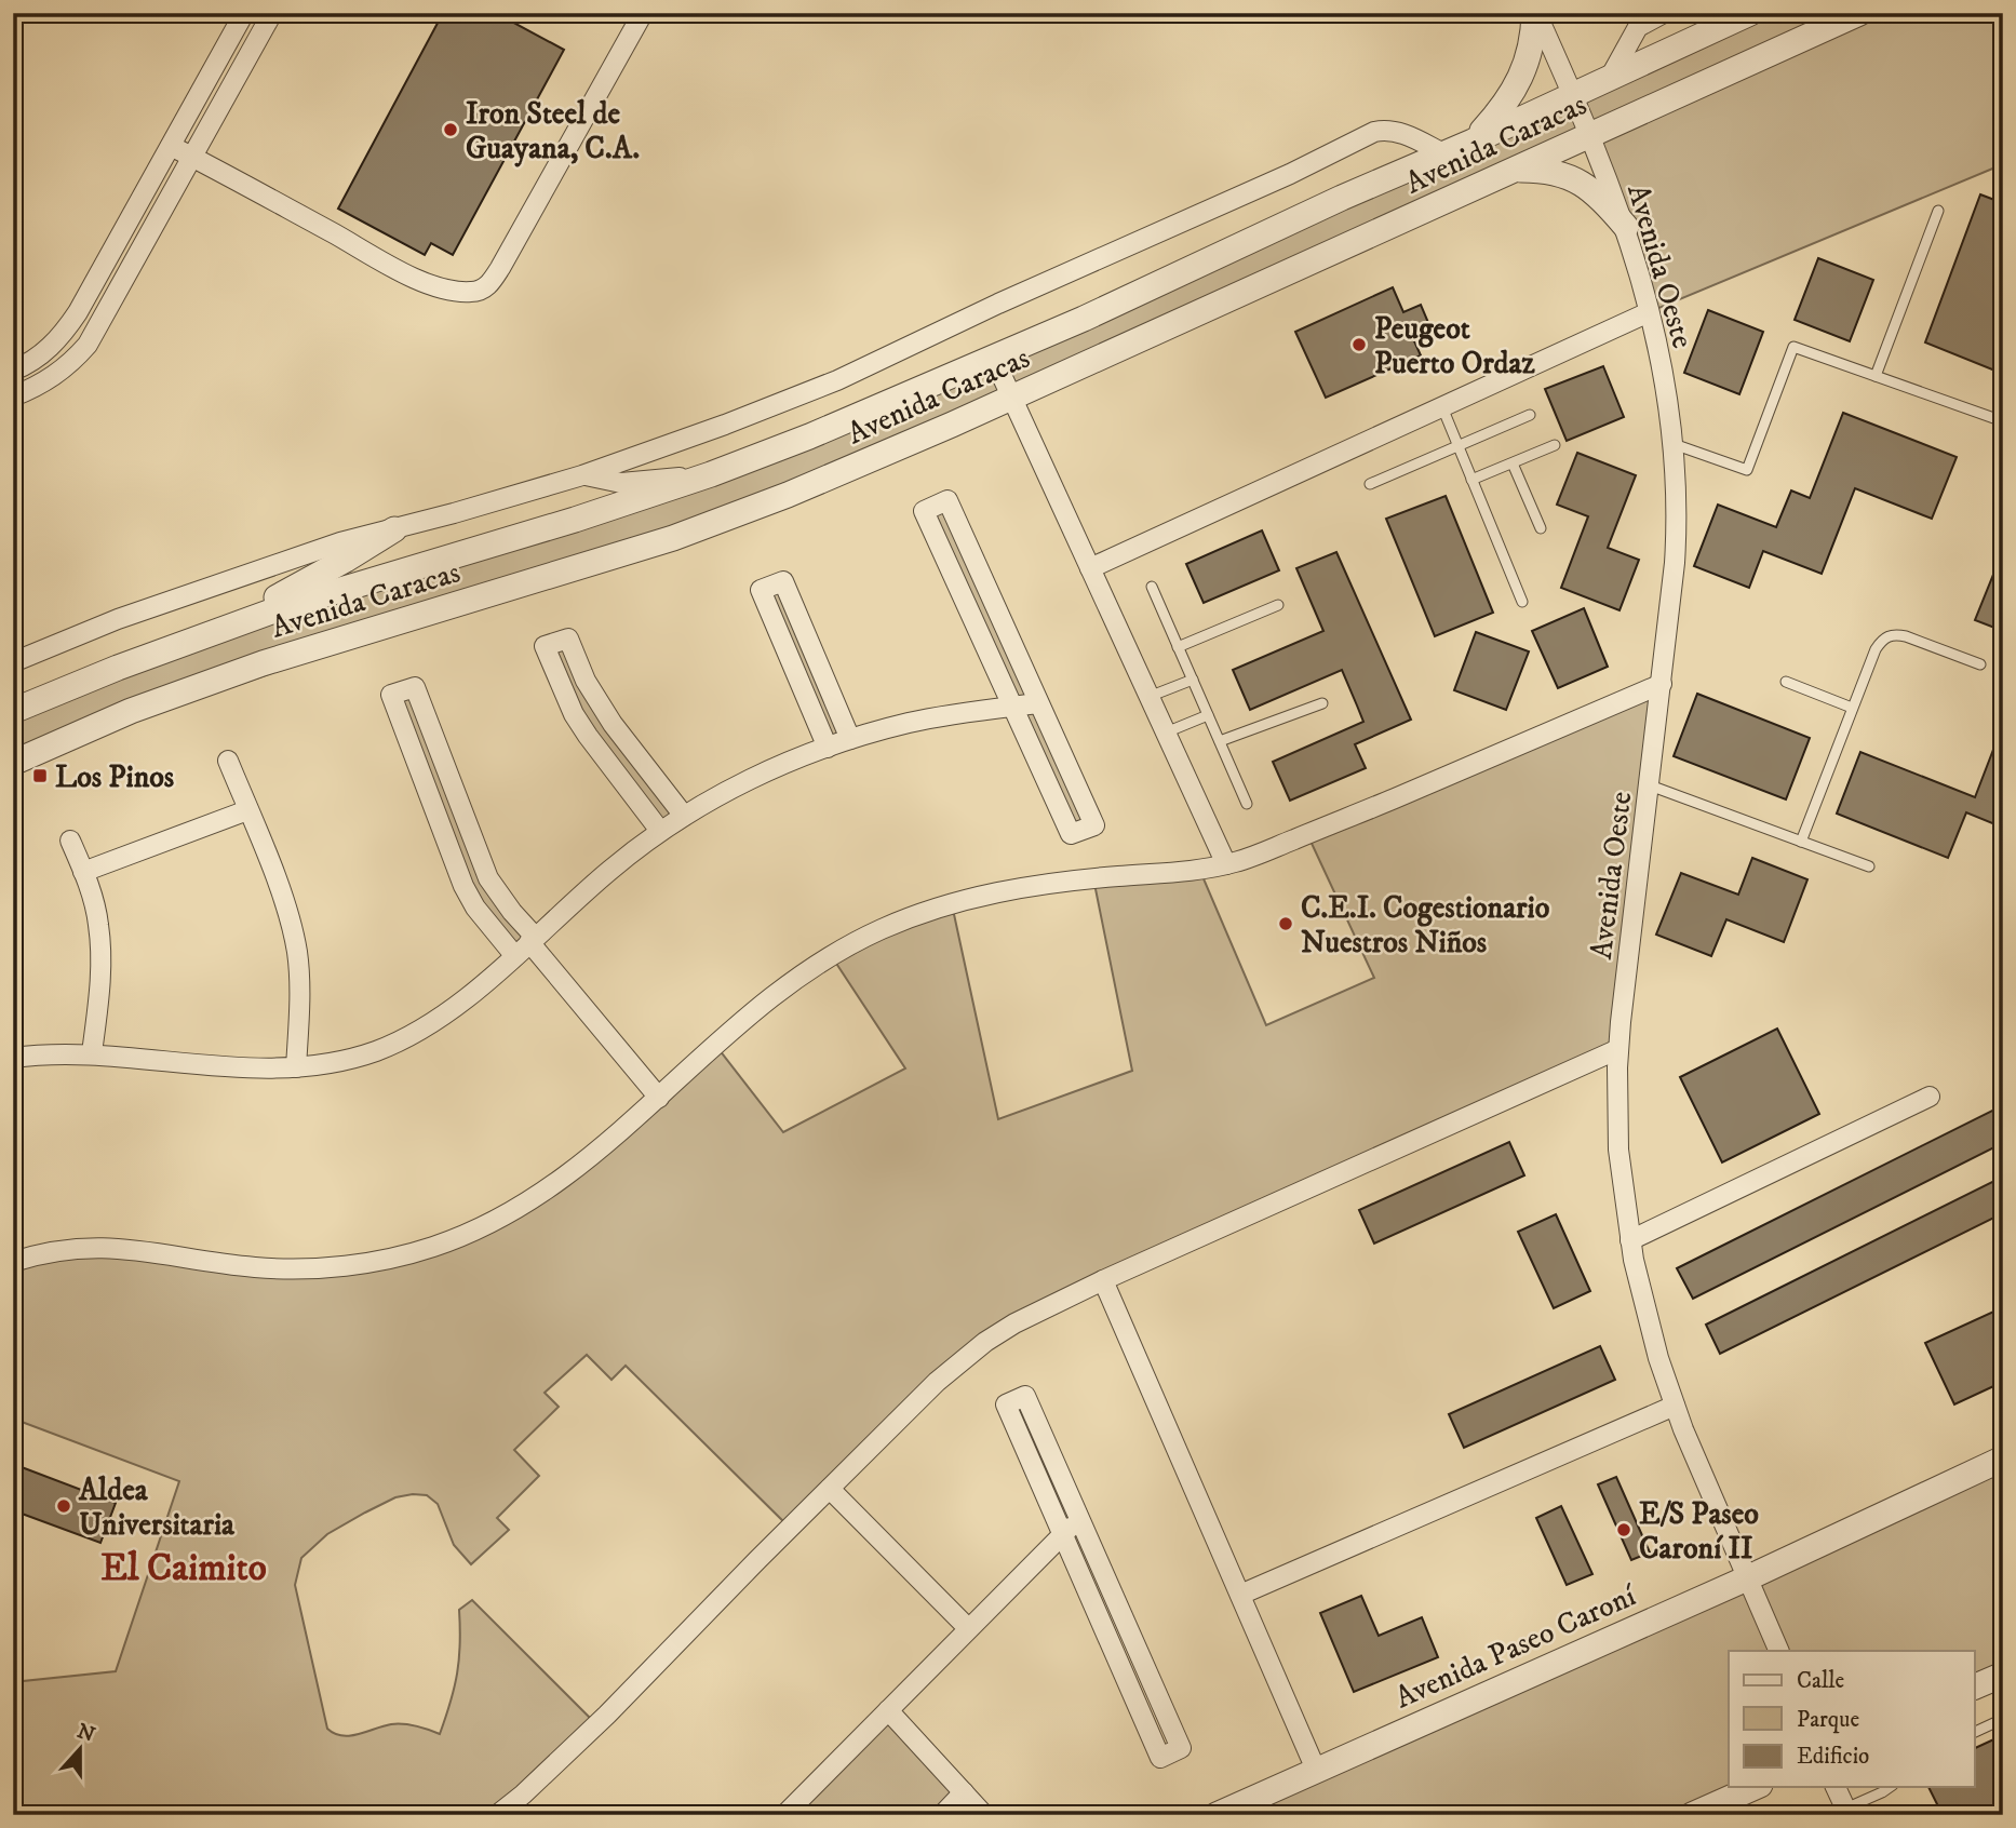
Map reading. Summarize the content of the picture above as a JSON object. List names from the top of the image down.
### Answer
{
  "streets": {
    "street": ["Avenida Caracas", "Avenida Oeste", "Avenida Paseo Caroní"]
  },
  "crossings": [
    ["Avenida Caracas", "Avenida Oeste"],
    ["Avenida Oeste", "Avenida Paseo Caroní"]
  ],
  "districts": ["El Caimito"],
  "places": {
    "other": [
      "Iron Steel de Guayana, C.A.",
      "Peugeot Puerto Ordaz",
      "C.E.I. Cogestionario Nuestros Niños",
      "Aldea Universitaria",
      "E/S Paseo Caroní II"
    ],
    "transit": ["Los Pinos"]
  },
  "legend": ["Calle", "Parque", "Edificio"],
  "north": "top"
}
